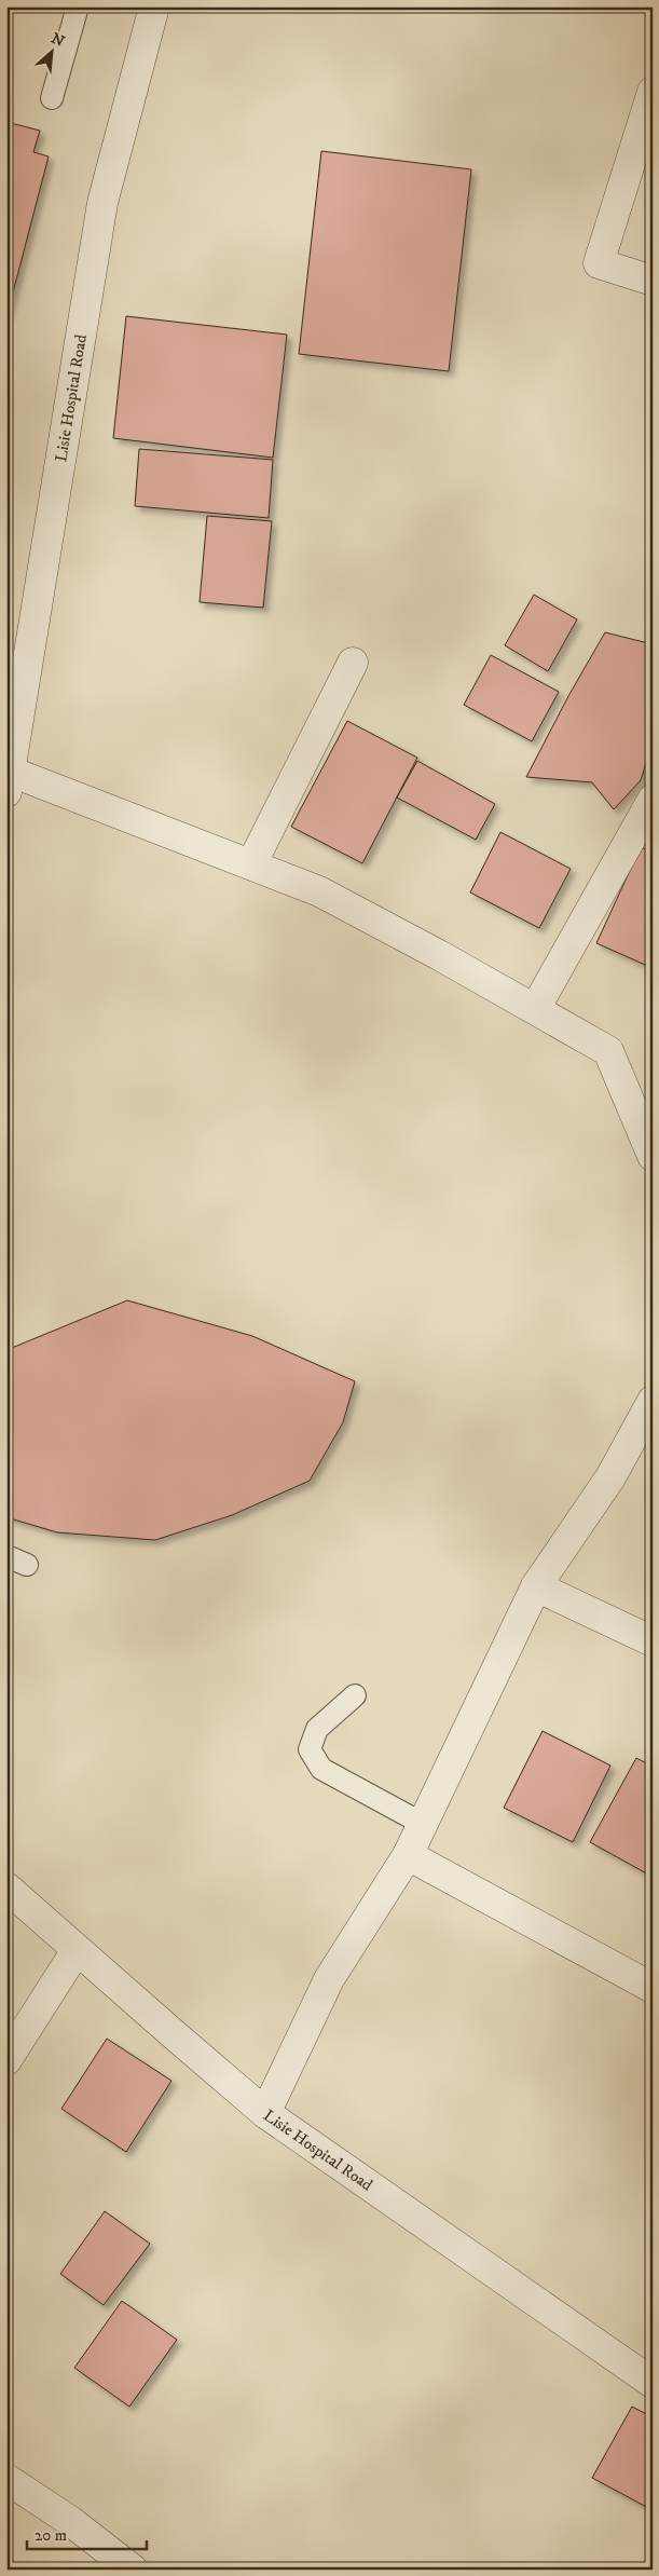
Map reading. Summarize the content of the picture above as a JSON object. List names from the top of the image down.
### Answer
{
  "streets": {
    "street": ["Lisie Hospital Road"]
  },
  "scale_bar": "20 m",
  "north": "top right"
}
